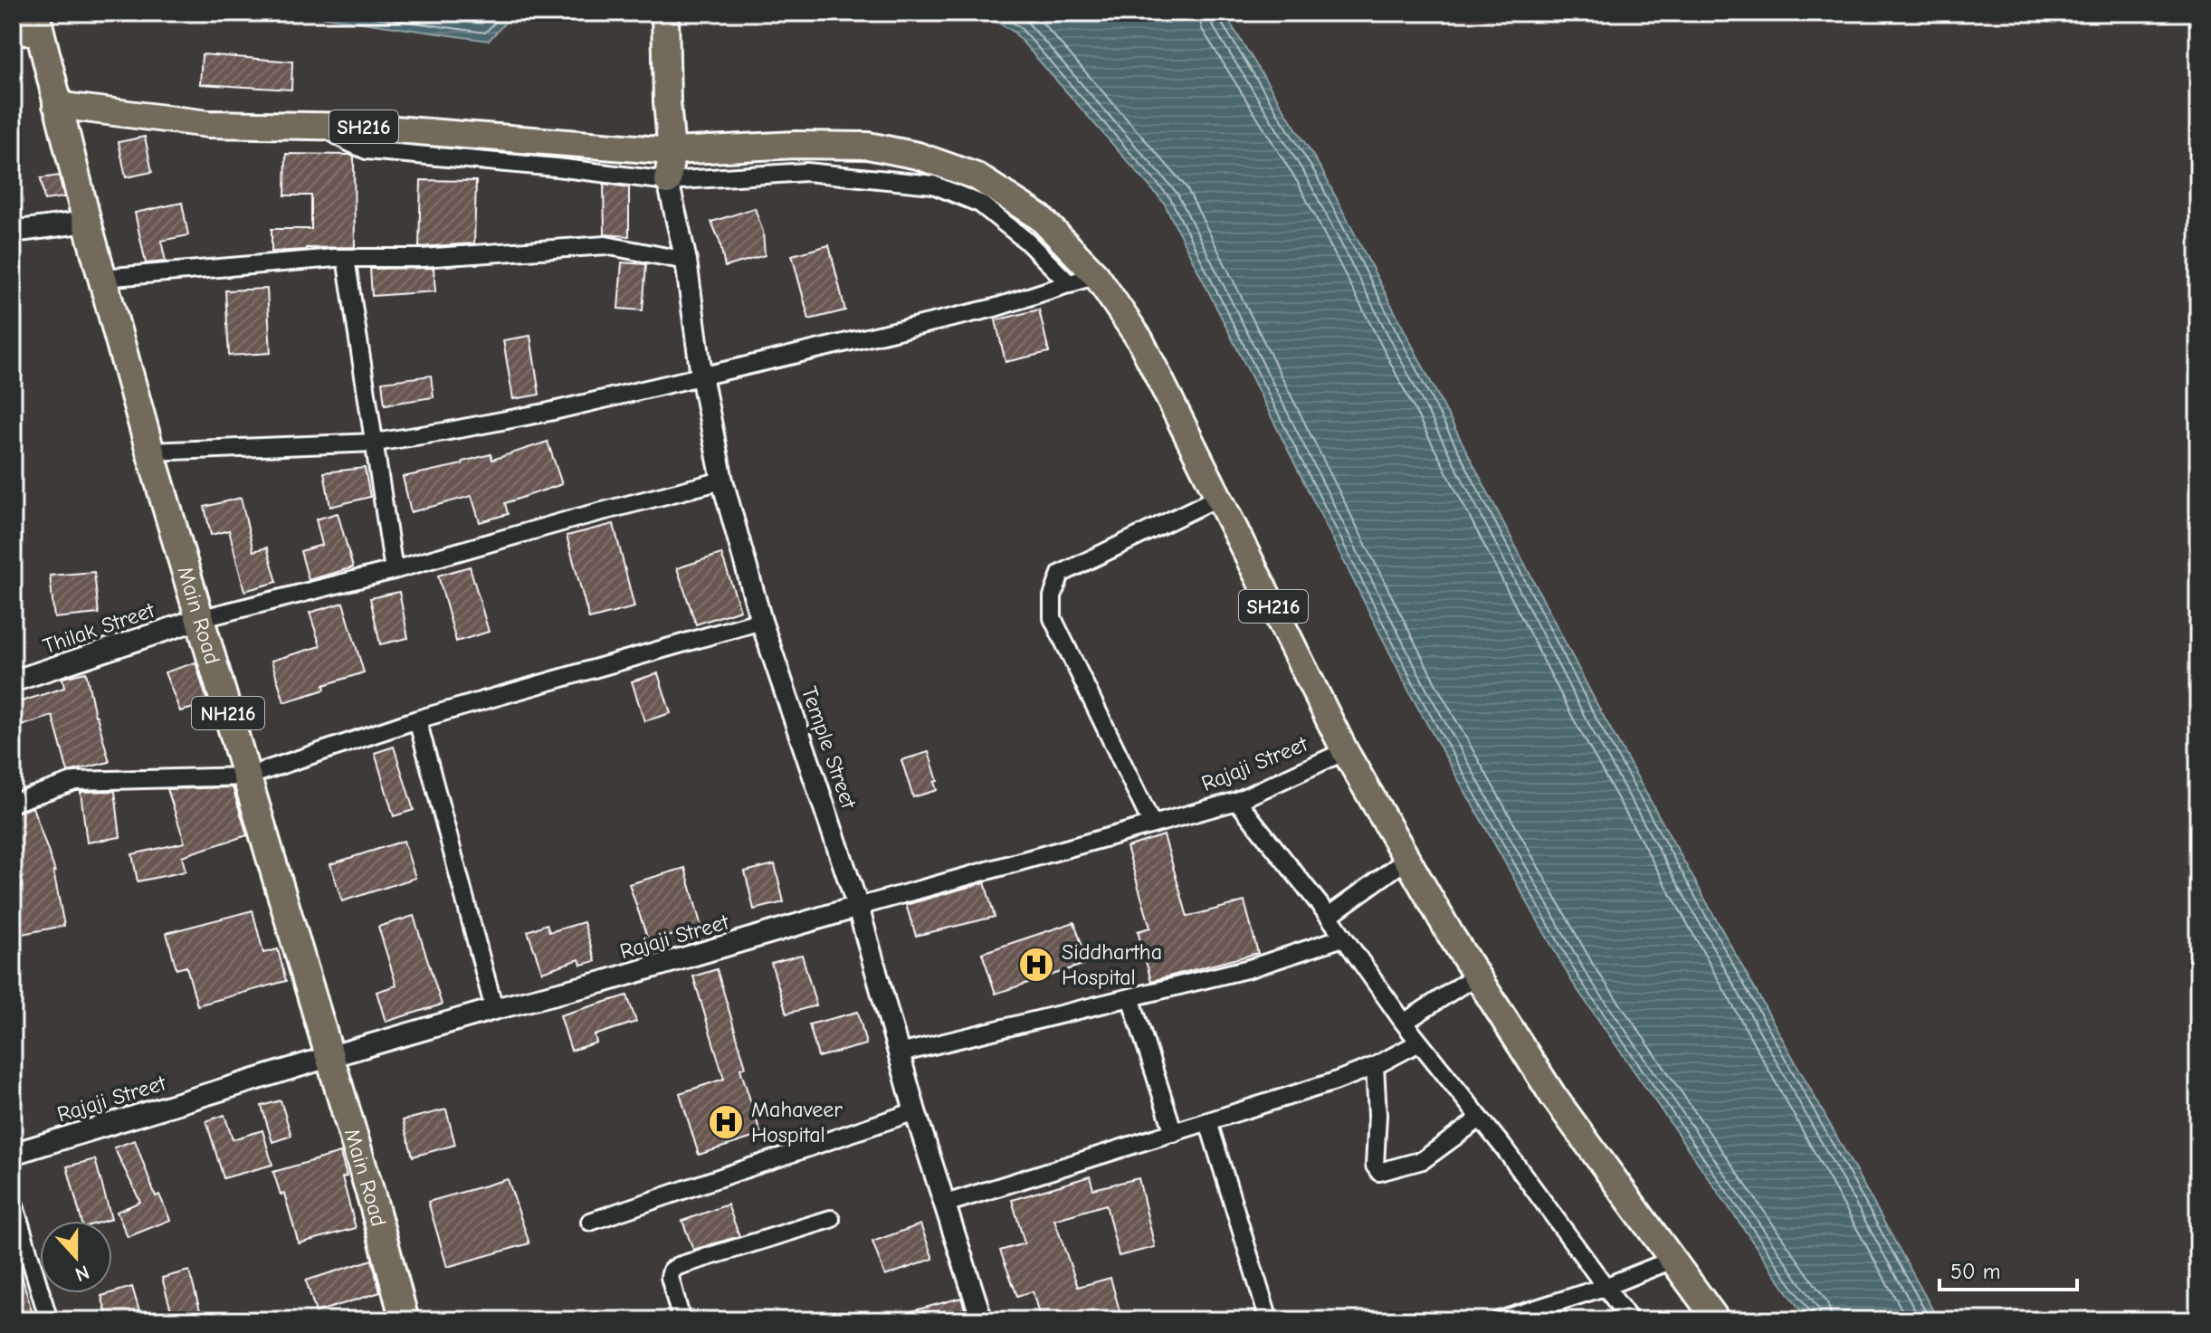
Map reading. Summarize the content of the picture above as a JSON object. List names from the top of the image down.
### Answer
{
  "streets": {
    "highway": ["Main Road", "NH216"],
    "main road": ["SH216"],
    "street": ["Thilak Street", "Temple Street", "Rajaji Street"]
  },
  "crossings": [
    ["SH216", "Main Road"],
    ["SH216", "Rajaji Street"],
    ["Main Road", "Thilak Street"],
    ["Main Road", "Rajaji Street"],
    ["Temple Street", "Rajaji Street"]
  ],
  "places": {
    "hospital": ["Siddhartha Hospital", "Mahaveer Hospital"]
  },
  "scale_bar": "50 m",
  "north": "bottom"
}
